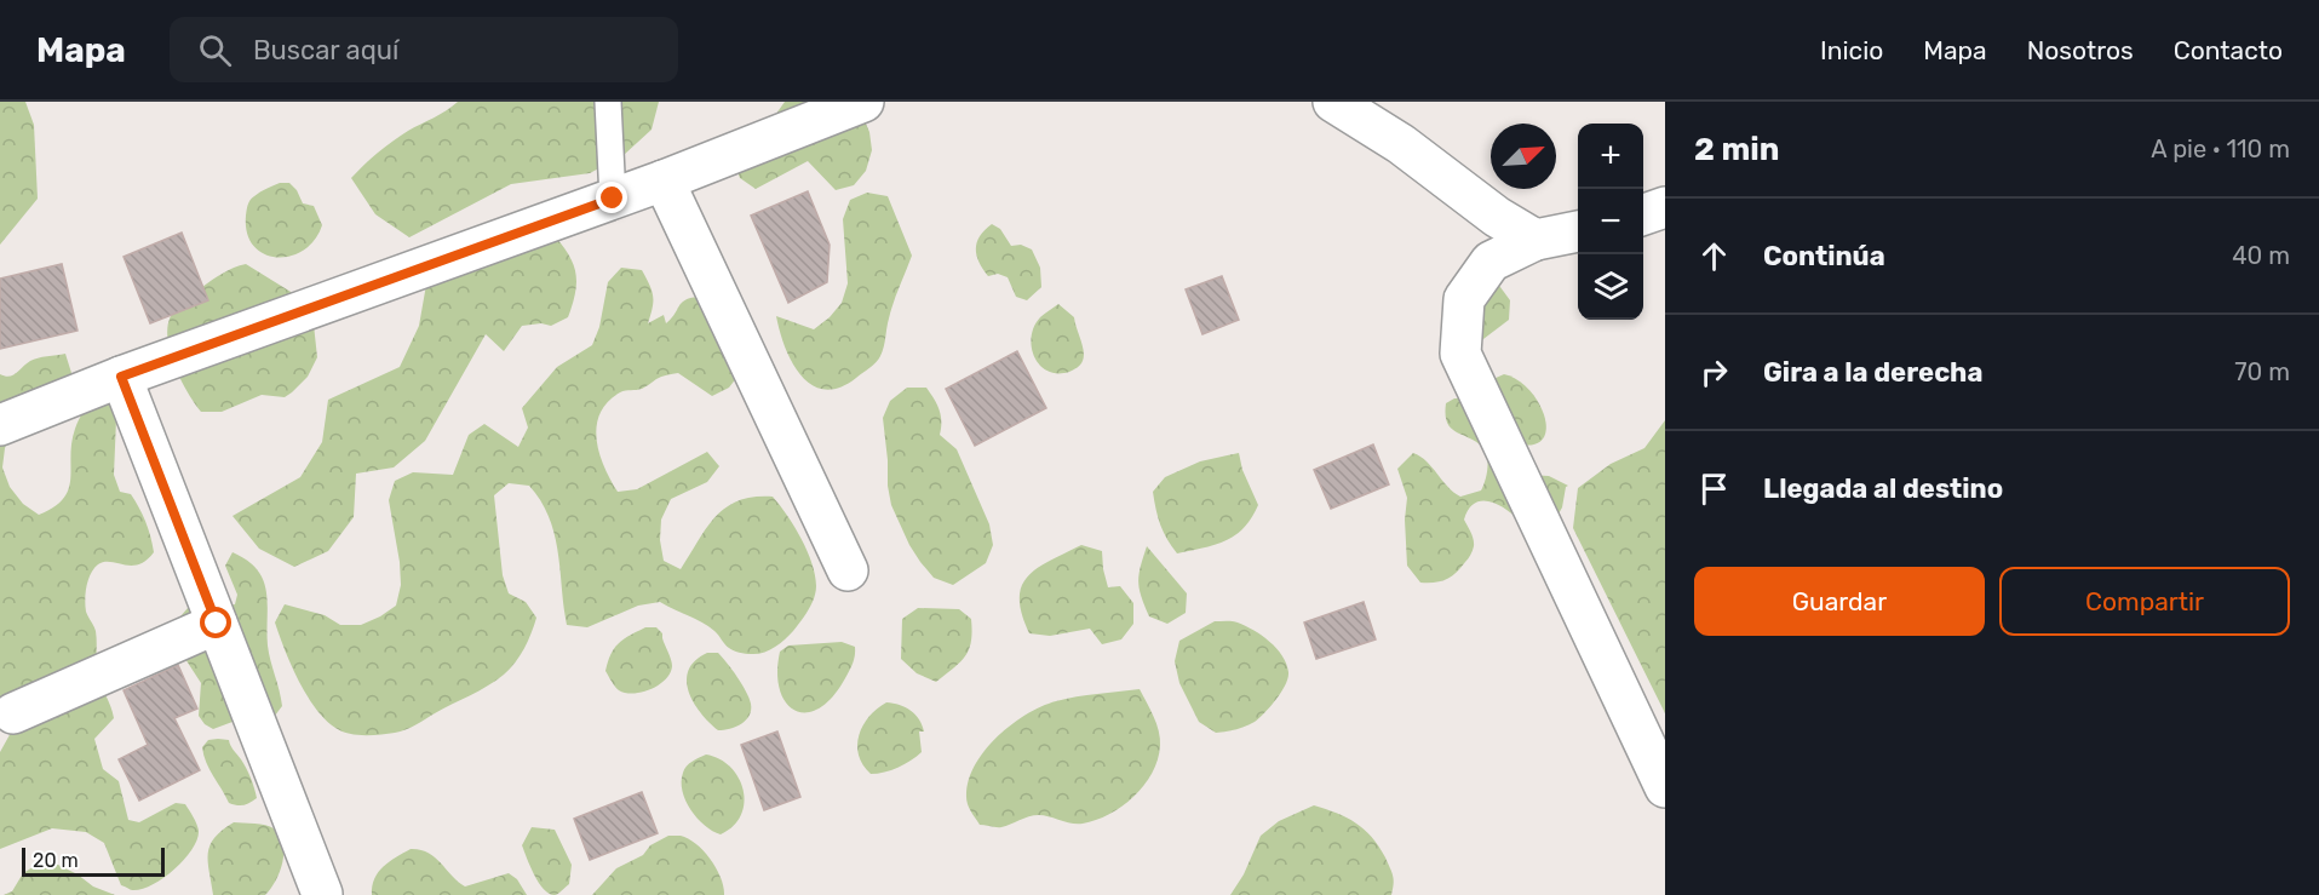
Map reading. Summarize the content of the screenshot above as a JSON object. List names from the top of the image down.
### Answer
{
  "scale_bar": "20 m",
  "north": "top right",
  "page": {
    "header": "Mapa",
    "search": "Buscar aquí",
    "nav": [
      "Inicio",
      "Mapa",
      "Nosotros",
      "Contacto"
    ],
    "heading": ["2 min", "A pie · 110 m"],
    "map_buttons": ["+", "−"],
    "list": [
      ["Continúa", "40 m"],
      ["Gira a la derecha", "70 m"],
      "Llegada al destino"
    ],
    "buttons": ["Guardar", "Compartir"],
    "scale": "20 m"
  }
}
